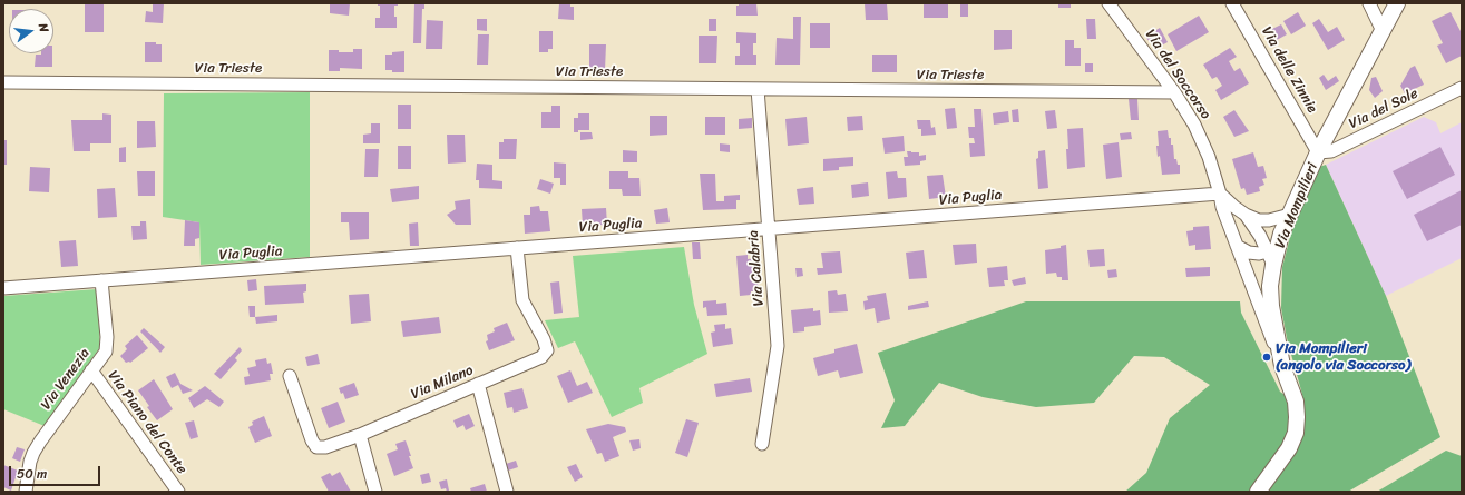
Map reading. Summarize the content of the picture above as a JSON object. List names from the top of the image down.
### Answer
{
  "streets": {
    "street": [
      "Via Trieste",
      "Via delle Zinnie",
      "Via del Soccorso",
      "Via del Sole",
      "Via Puglia",
      "Via Mompilieri",
      "Via Calabria",
      "Via Venezia",
      "Via Milano",
      "Via Piano del Conte"
    ]
  },
  "crossings": [
    ["Via Trieste", "Via del Soccorso"],
    ["Via Trieste", "Via Calabria"],
    ["Via delle Zinnie", "Via del Sole"],
    ["Via delle Zinnie", "Via Mompilieri"],
    ["Via del Soccorso", "Via Puglia"],
    ["Via del Soccorso", "Via Mompilieri"],
    ["Via del Sole", "Via Mompilieri"],
    ["Via Puglia", "Via Calabria"],
    ["Via Puglia", "Via Venezia"],
    ["Via Puglia", "Via Milano"],
    ["Via Venezia", "Via Piano del Conte"]
  ],
  "places": ["Via Mompilieri (angolo via Soccorso)"],
  "scale_bar": "50 m",
  "north": "right"
}
